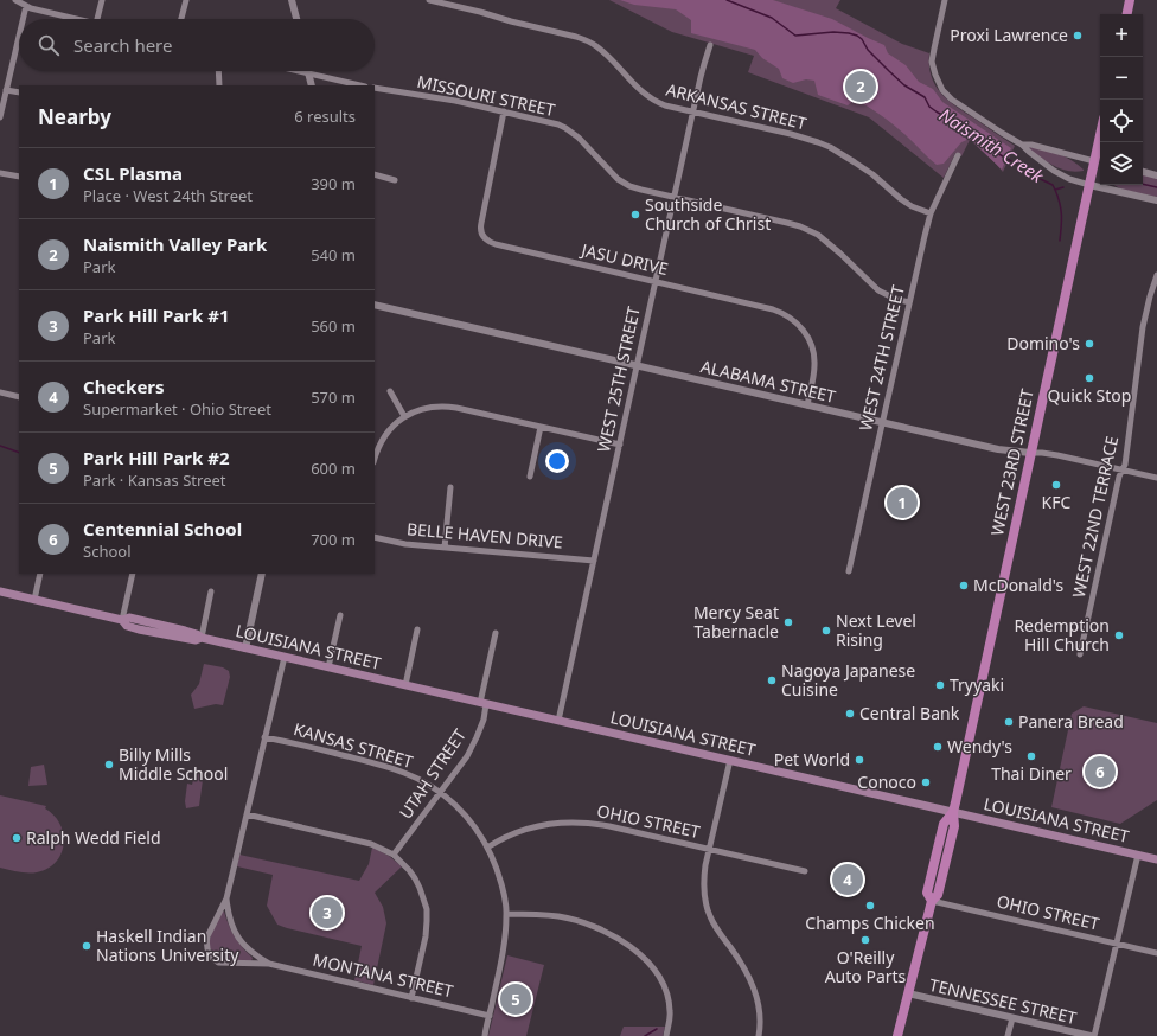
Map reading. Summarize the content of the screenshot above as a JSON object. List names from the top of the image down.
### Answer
{
  "streets": {
    "main road": ["WEST 23RD STREET", "LOUISIANA STREET"],
    "street": [
      "MISSOURI STREET",
      "ARKANSAS STREET",
      "JASU DRIVE",
      "WEST 24TH STREET",
      "WEST 25TH STREET",
      "ALABAMA STREET",
      "WEST 22ND TERRACE",
      "BELLE HAVEN DRIVE",
      "KANSAS STREET",
      "UTAH STREET",
      "OHIO STREET",
      "MONTANA STREET",
      "TENNESSEE STREET"
    ]
  },
  "crossings": [
    ["MISSOURI STREET", "JASU DRIVE"],
    ["MISSOURI STREET", "WEST 24TH STREET"],
    ["MISSOURI STREET", "WEST 25TH STREET"],
    ["ARKANSAS STREET", "WEST 24TH STREET"],
    ["ARKANSAS STREET", "WEST 25TH STREET"],
    ["JASU DRIVE", "WEST 25TH STREET"],
    ["JASU DRIVE", "ALABAMA STREET"],
    ["WEST 24TH STREET", "ALABAMA STREET"],
    ["WEST 25TH STREET", "ALABAMA STREET"],
    ["WEST 25TH STREET", "BELLE HAVEN DRIVE"],
    ["WEST 25TH STREET", "LOUISIANA STREET"],
    ["ALABAMA STREET", "WEST 23RD STREET"],
    ["ALABAMA STREET", "WEST 22ND TERRACE"],
    ["WEST 23RD STREET", "LOUISIANA STREET"],
    ["WEST 23RD STREET", "OHIO STREET"],
    ["WEST 23RD STREET", "TENNESSEE STREET"],
    ["LOUISIANA STREET", "UTAH STREET"],
    ["KANSAS STREET", "UTAH STREET"],
    ["KANSAS STREET", "OHIO STREET"],
    ["KANSAS STREET", "MONTANA STREET"]
  ],
  "water": ["Naismith Creek"],
  "places": [
    "Proxi Lawrence",
    "Southside Church of Christ",
    "Domino's",
    "Quick Stop",
    "KFC",
    "McDonald's",
    "Mercy Seat Tabernacle",
    "Next Level Rising",
    "Redemption Hill Church",
    "Nagoya Japanese Cuisine",
    "Tryyaki",
    "Central Bank",
    "Panera Bread",
    "Wendy's",
    "Thai Diner",
    "Pet World",
    "Billy Mills Middle School",
    "Conoco",
    "Ralph Wedd Field",
    "Champs Chicken",
    "O'Reilly Auto Parts",
    "Haskell Indian Nations University"
  ],
  "page": {
    "map_buttons": ["+", "−"],
    "search": "Search here",
    "pins": [
      "2",
      "1",
      "6",
      "4",
      "3",
      "5"
    ],
    "heading": ["Nearby", "6 results"],
    "list": [
      {
        "mark": "1",
        "name": "CSL Plasma",
        "note": "Place · West 24th Street",
        "value": "390 m"
      },
      {
        "mark": "2",
        "name": "Naismith Valley Park",
        "note": "Park",
        "value": "540 m"
      },
      {
        "mark": "3",
        "name": "Park Hill Park #1",
        "note": "Park",
        "value": "560 m"
      },
      {
        "mark": "4",
        "name": "Checkers",
        "note": "Supermarket · Ohio Street",
        "value": "570 m"
      },
      {
        "mark": "5",
        "name": "Park Hill Park #2",
        "note": "Park · Kansas Street",
        "value": "600 m"
      },
      {
        "mark": "6",
        "name": "Centennial School",
        "note": "School",
        "value": "700 m"
      }
    ]
  }
}
